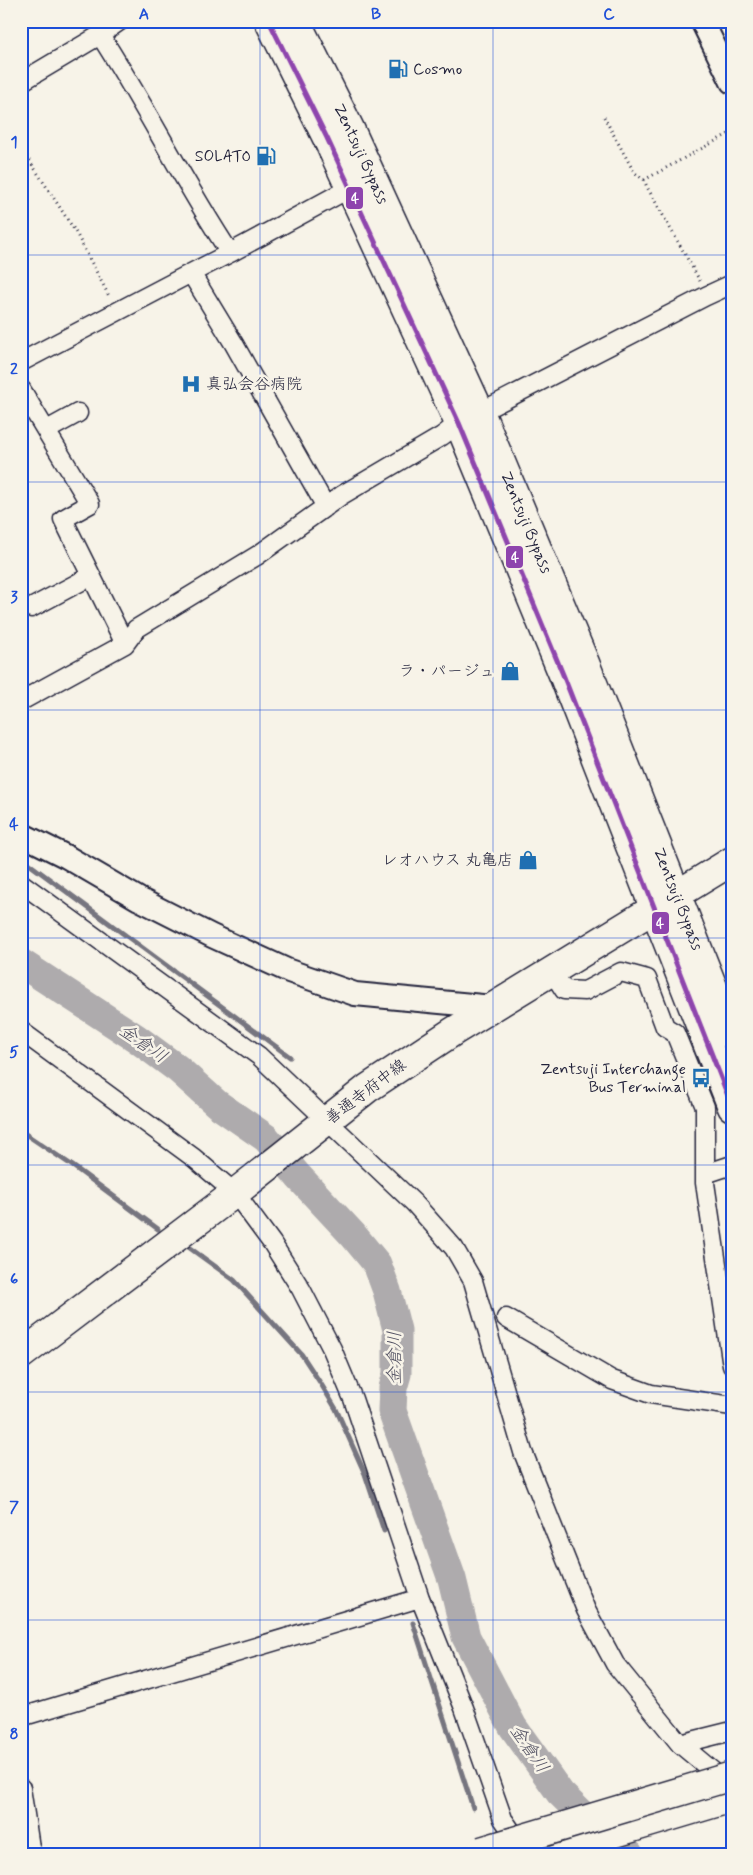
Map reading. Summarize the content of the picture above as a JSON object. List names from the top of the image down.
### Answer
{
  "streets": {
    "main road": ["Zentsuji Bypass", "善通寺府中線"]
  },
  "crossings": [
    ["Zentsuji Bypass", "善通寺府中線"]
  ],
  "water": ["金倉川"],
  "places": {
    "fuel station": ["Cosmo", "SOLATO"],
    "hospital": ["真弘会谷病院"],
    "shop": ["ラ・パージュ", "レオハウス 丸亀店"],
    "bus stop": ["Zentsuji Interchange Bus Terminal"]
  },
  "lines": ["transit line 4"],
  "grid": {
    "columns": ["A", "B", "C"],
    "rows": [
      "1",
      "2",
      "3",
      "4",
      "5",
      "6",
      "7",
      "8"
    ]
  }
}
